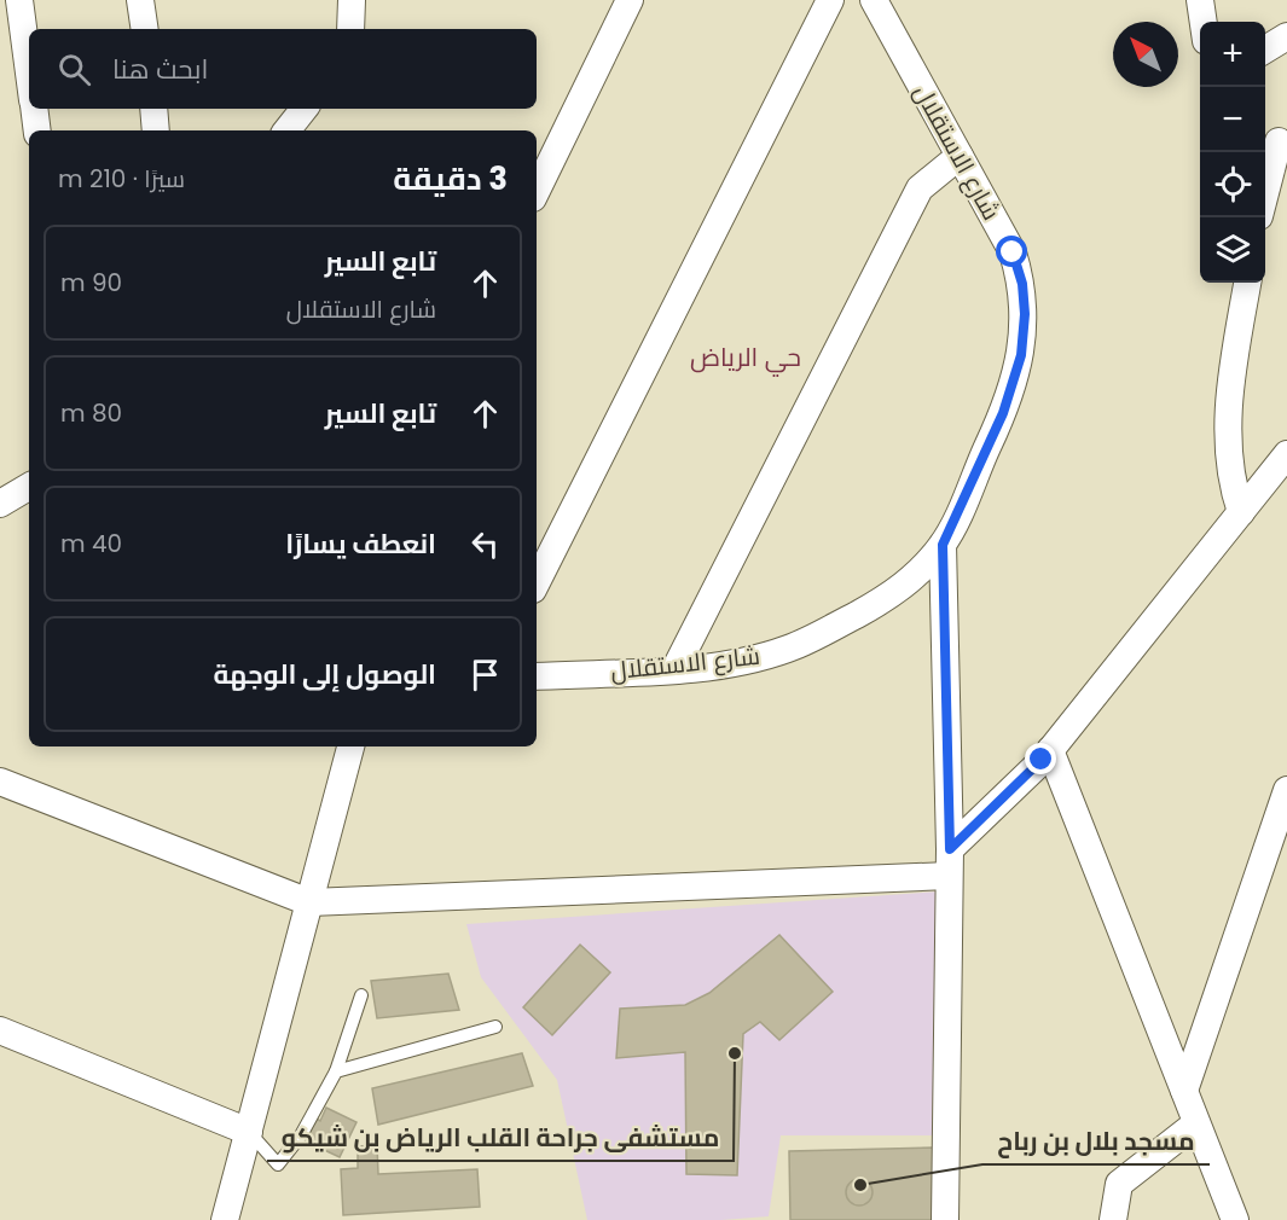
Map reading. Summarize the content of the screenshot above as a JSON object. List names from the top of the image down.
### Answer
{
  "streets": {
    "street": ["شارع الاستقلال"]
  },
  "districts": ["حي الرياض"],
  "places": ["مستشفى جراحة القلب الرياض بن شيكو", "مسجد بلال بن رباح"],
  "north": "top left",
  "page": {
    "map_buttons": ["+", "−"],
    "search": "ابحث هنا",
    "heading": ["3 دقيقة", "سيرًا · 210 m"],
    "list": [
      ["تابع السير", "شارع الاستقلال", "90 m"],
      ["تابع السير", "80 m"],
      ["انعطف يسارًا", "40 m"],
      "الوصول إلى الوجهة"
    ]
  }
}
